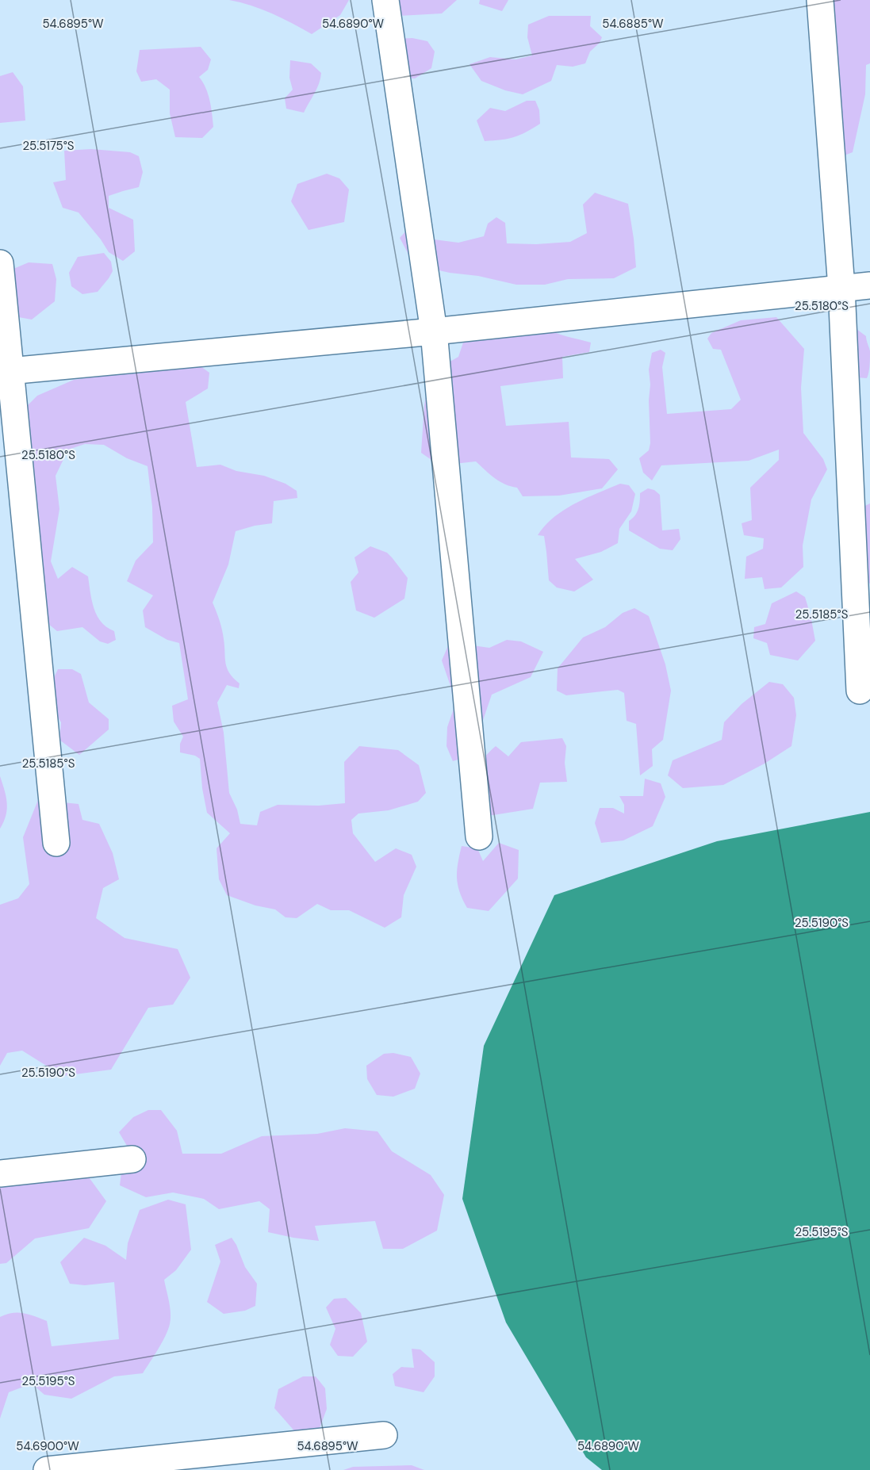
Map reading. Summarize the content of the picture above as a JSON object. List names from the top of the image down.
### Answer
{
  "coordinates": [
    "54.6895°W",
    "54.6890°W",
    "54.6885°W",
    "25.5175°S",
    "25.5180°S",
    "25.5185°S",
    "25.5190°S",
    "25.5195°S",
    "54.6900°W"
  ]
}
